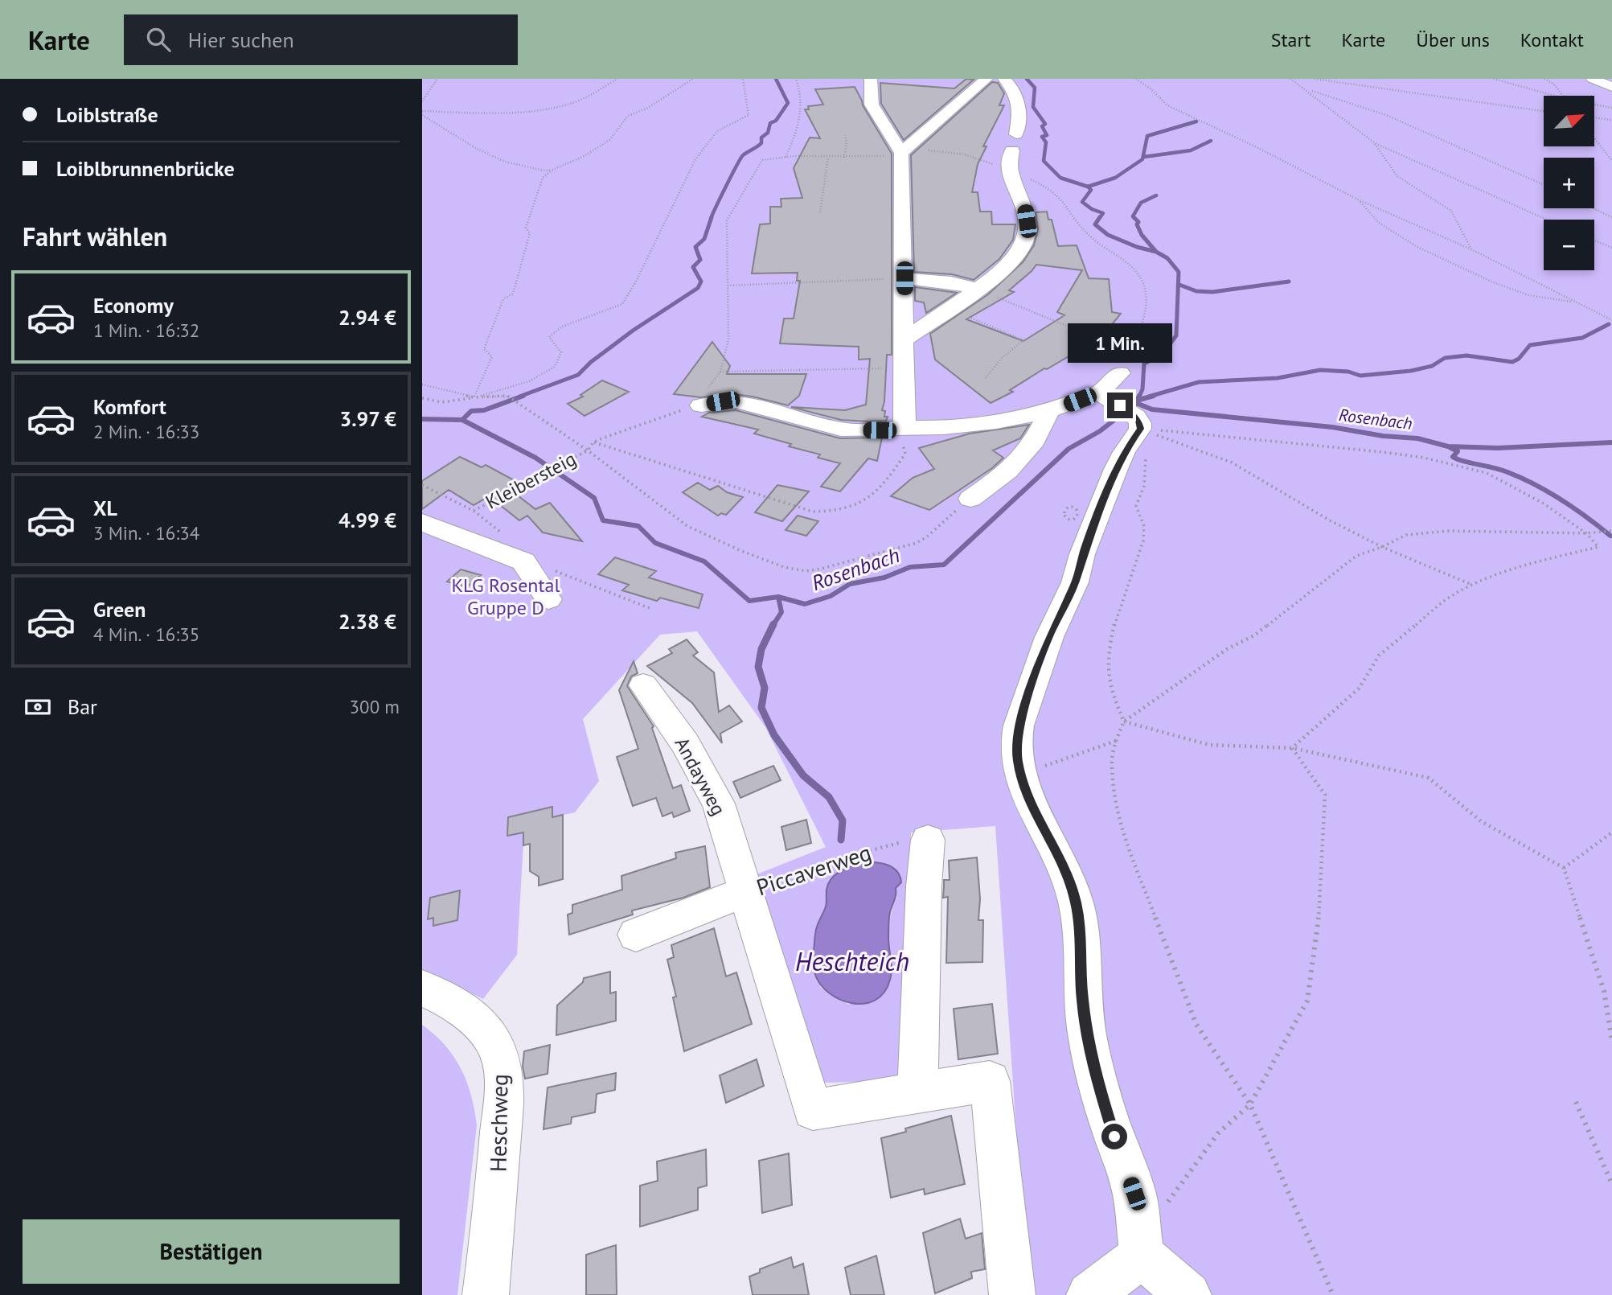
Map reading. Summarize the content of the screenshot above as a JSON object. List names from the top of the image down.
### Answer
{
  "streets": {
    "street": ["Andayweg", "Piccaverweg", "Heschweg"],
    "path": ["Kleibersteig"]
  },
  "crossings": [
    ["Andayweg", "Piccaverweg"]
  ],
  "water": ["Rosenbach", "Heschteich"],
  "parks": ["KLG Rosental Gruppe D"],
  "north": "top right",
  "page": {
    "header": "Karte",
    "search": "Hier suchen",
    "nav": [
      "Start",
      "Karte",
      "Über uns",
      "Kontakt"
    ],
    "banner": ["Loiblstraße", "Loiblbrunnenbrücke"],
    "map_buttons": ["+", "−"],
    "heading": "Fahrt wählen",
    "list": [
      {
        "name": "Economy",
        "note": "1 Min. · 16:32",
        "value": "2.94 €"
      },
      {
        "name": "Komfort",
        "note": "2 Min. · 16:33",
        "value": "3.97 €"
      },
      {
        "name": "XL",
        "note": "3 Min. · 16:34",
        "value": "4.99 €"
      },
      {
        "name": "Green",
        "note": "4 Min. · 16:35",
        "value": "2.38 €"
      }
    ],
    "bubble": "1 Min.",
    "pay": ["Bar", "300 m"],
    "buttons": "Bestätigen"
  }
}
